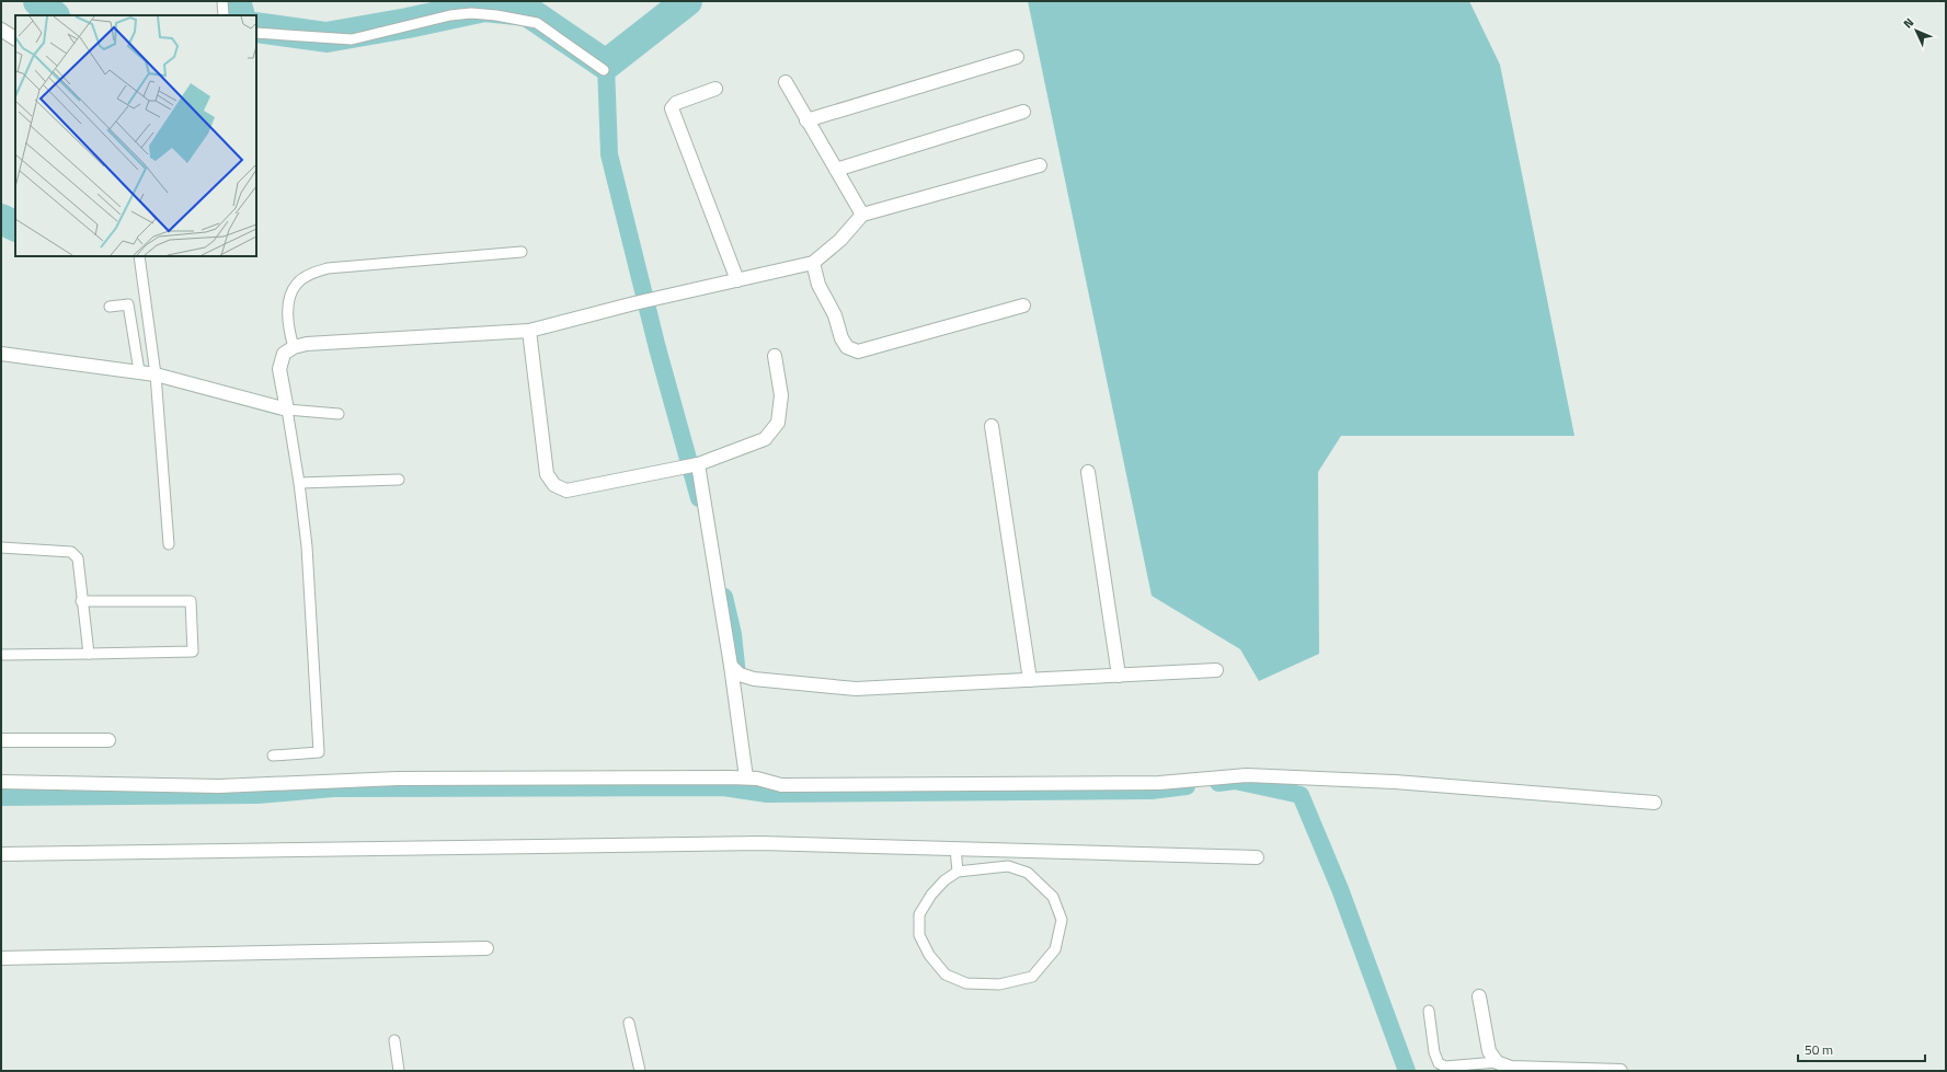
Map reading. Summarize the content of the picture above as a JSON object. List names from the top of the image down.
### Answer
{
  "scale_bar": "50 m",
  "north": "top left"
}
